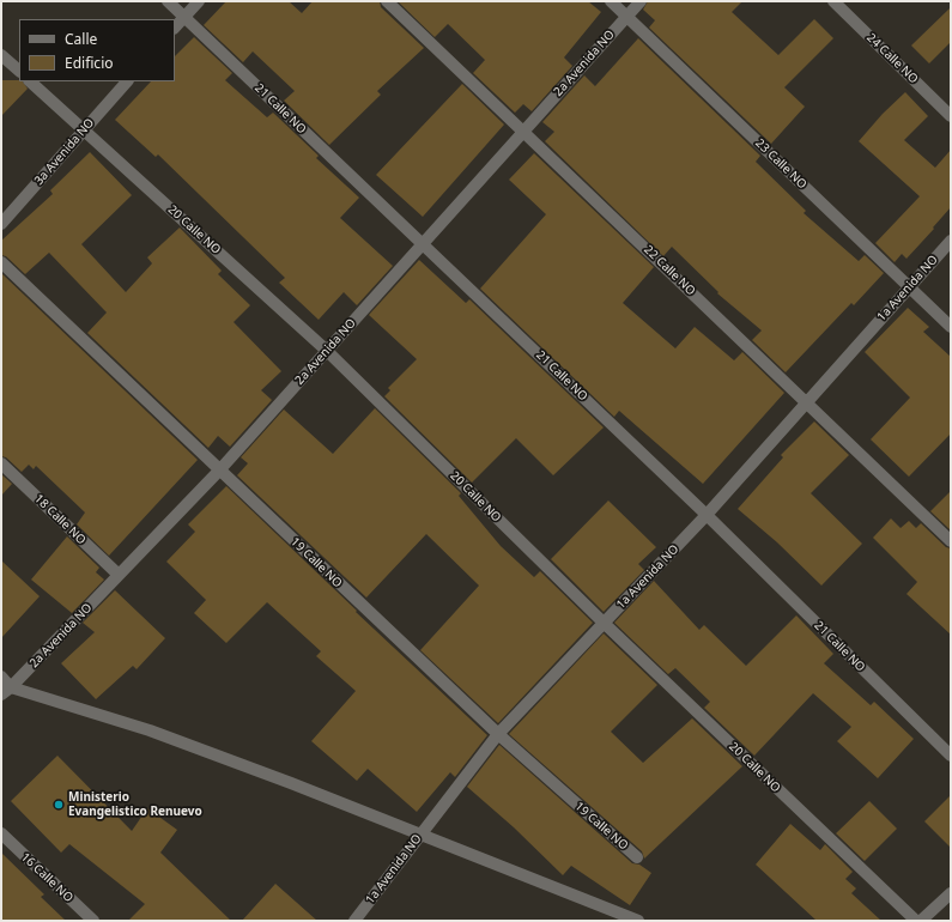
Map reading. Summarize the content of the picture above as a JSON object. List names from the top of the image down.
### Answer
{
  "streets": {
    "street": [
      "24 Calle NO",
      "2a Avenida NO",
      "21 Calle NO",
      "3a Avenida NO",
      "23 Calle NO",
      "20 Calle NO",
      "22 Calle NO",
      "1a Avenida NO",
      "18 Calle NO",
      "19 Calle NO",
      "16 Calle NO"
    ]
  },
  "crossings": [
    ["2a Avenida NO", "21 Calle NO"],
    ["2a Avenida NO", "23 Calle NO"],
    ["2a Avenida NO", "20 Calle NO"],
    ["2a Avenida NO", "22 Calle NO"],
    ["2a Avenida NO", "18 Calle NO"],
    ["2a Avenida NO", "19 Calle NO"],
    ["21 Calle NO", "1a Avenida NO"],
    ["3a Avenida NO", "20 Calle NO"],
    ["23 Calle NO", "1a Avenida NO"],
    ["20 Calle NO", "1a Avenida NO"],
    ["22 Calle NO", "1a Avenida NO"],
    ["1a Avenida NO", "19 Calle NO"]
  ],
  "places": ["Ministerio Evangelistico Renuevo"],
  "legend": ["Calle", "Edificio"]
}
